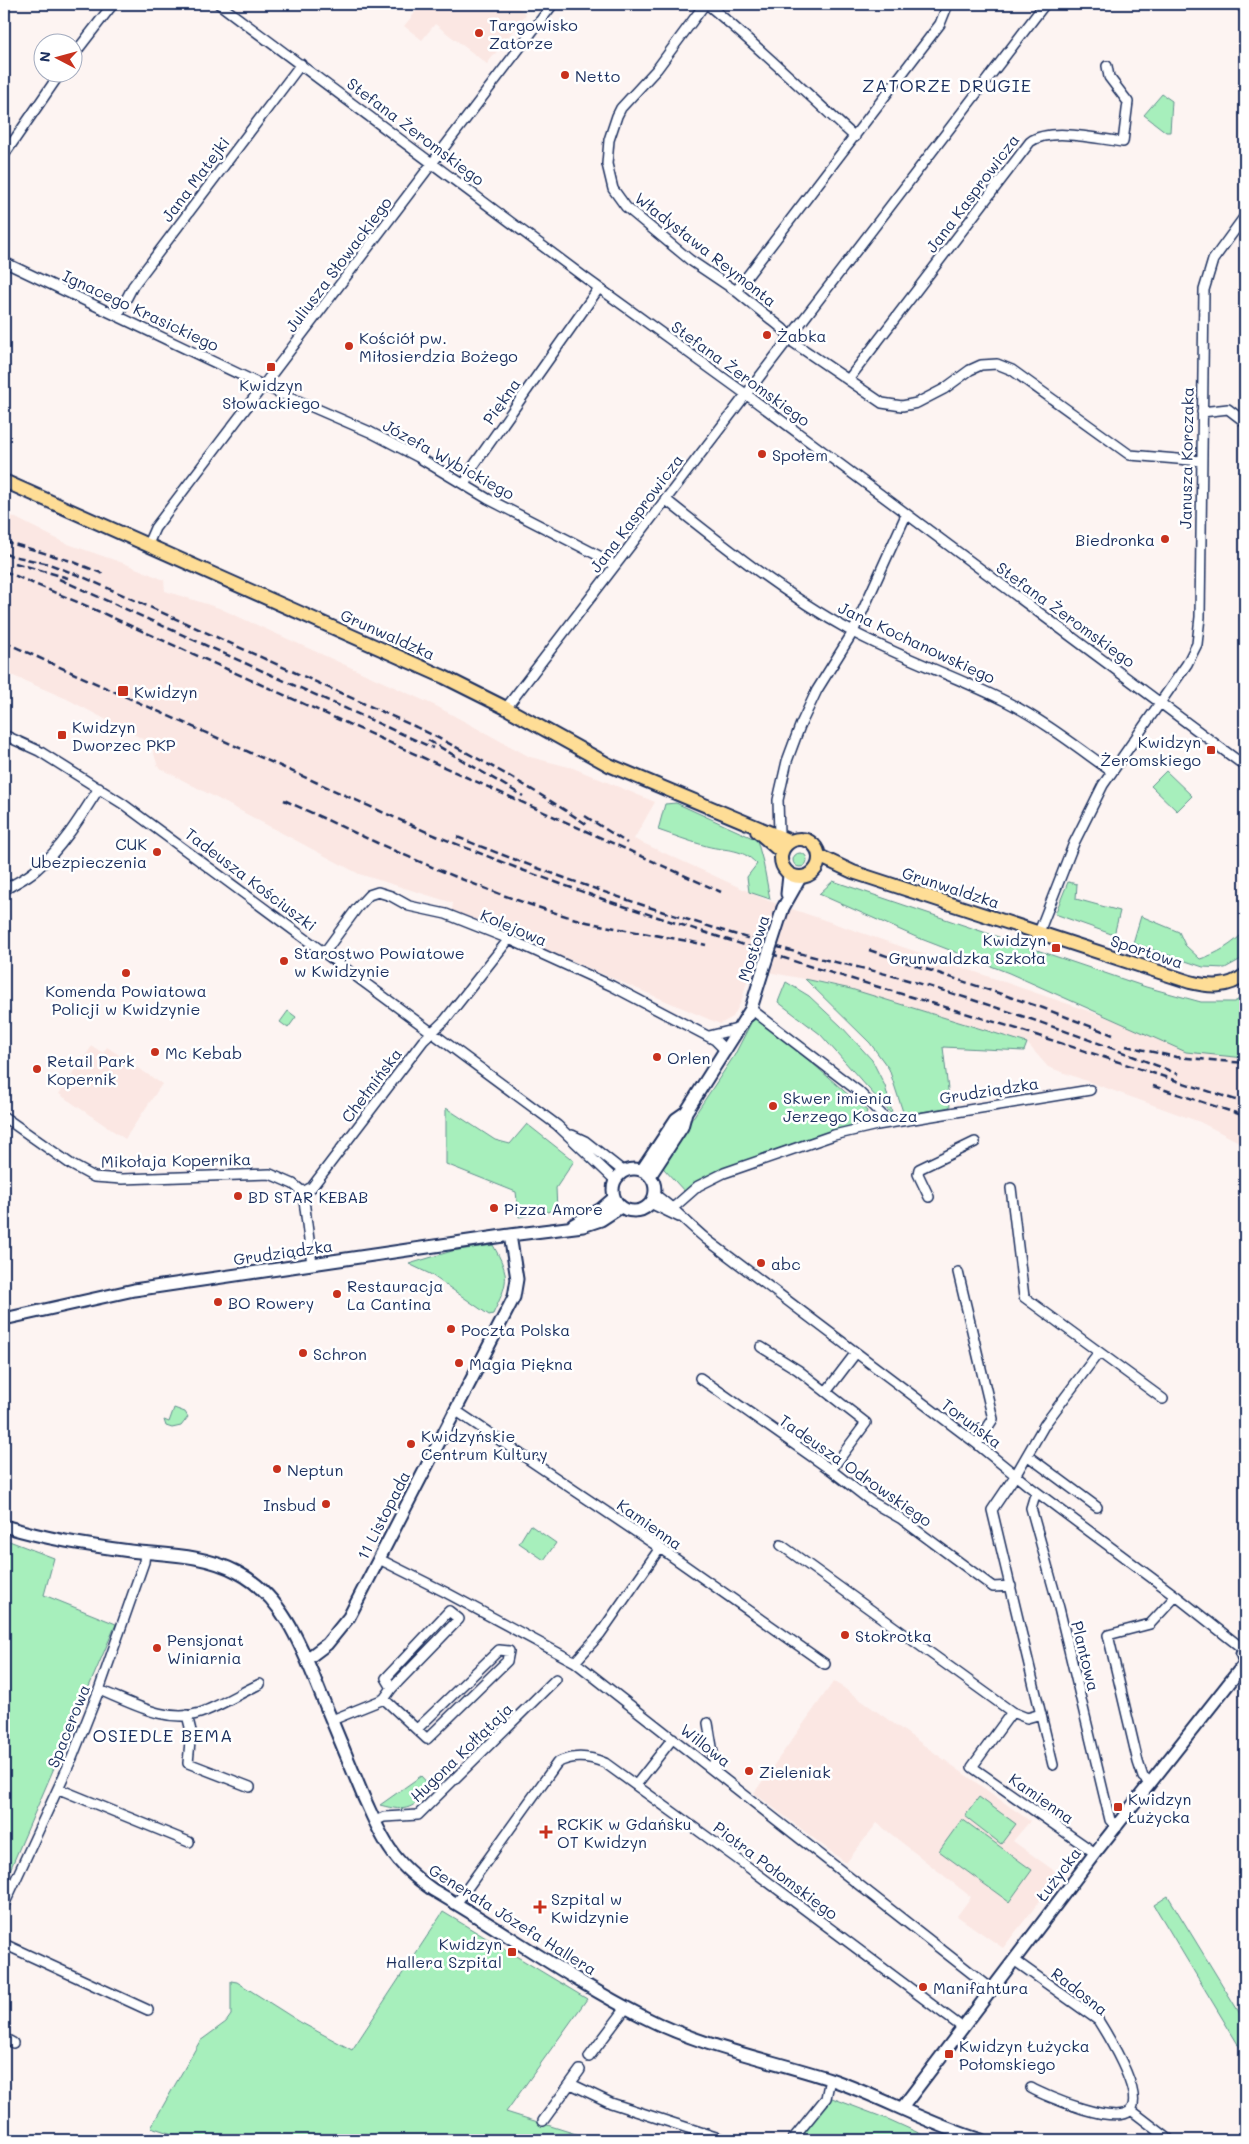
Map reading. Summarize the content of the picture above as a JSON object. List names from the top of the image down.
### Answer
{
  "streets": {
    "main road": ["Grunwaldzka", "Sportowa"],
    "street": [
      "Stefana Żeromskiego",
      "Jana Matejki",
      "Jana Kasprowicza",
      "Władysława Reymonta",
      "Juliusza Słowackiego",
      "Ignacego Krasickiego",
      "Piękna",
      "Janusza Korczaka",
      "Józefa Wybickiego",
      "Jana Kochanowskiego",
      "Tadeusza Kościuszki",
      "Kolejowa",
      "Mostowa",
      "Chełmińska",
      "Grudziądzka",
      "Mikołaja Kopernika",
      "Toruńska",
      "Tadeusza Odrowskiego",
      "11 Listopada",
      "Kamienna",
      "Plantowa",
      "Spacerowa",
      "Willowa",
      "Hugona Kołłątaja",
      "Piotra Połomskiego",
      "Łużycka",
      "Generała Józefa Hallera",
      "Radosna"
    ]
  },
  "crossings": [
    ["Stefana Żeromskiego", "Jana Matejki"],
    ["Stefana Żeromskiego", "Jana Kasprowicza"],
    ["Stefana Żeromskiego", "Juliusza Słowackiego"],
    ["Stefana Żeromskiego", "Piękna"],
    ["Stefana Żeromskiego", "Janusza Korczaka"],
    ["Jana Matejki", "Ignacego Krasickiego"],
    ["Jana Kasprowicza", "Władysława Reymonta"],
    ["Jana Kasprowicza", "Józefa Wybickiego"],
    ["Jana Kasprowicza", "Grunwaldzka"],
    ["Jana Kasprowicza", "Jana Kochanowskiego"],
    ["Juliusza Słowackiego", "Ignacego Krasickiego"],
    ["Juliusza Słowackiego", "Józefa Wybickiego"],
    ["Juliusza Słowackiego", "Grunwaldzka"],
    ["Ignacego Krasickiego", "Józefa Wybickiego"],
    ["Piękna", "Józefa Wybickiego"],
    ["Janusza Korczaka", "Grunwaldzka"],
    ["Janusza Korczaka", "Jana Kochanowskiego"],
    ["Janusza Korczaka", "Sportowa"],
    ["Grunwaldzka", "Mostowa"],
    ["Grunwaldzka", "Sportowa"],
    ["Tadeusza Kościuszki", "Kolejowa"],
    ["Tadeusza Kościuszki", "Mostowa"],
    ["Tadeusza Kościuszki", "Chełmińska"],
    ["Tadeusza Kościuszki", "Grudziądzka"],
    ["Tadeusza Kościuszki", "Toruńska"],
    ["Kolejowa", "Mostowa"],
    ["Kolejowa", "Chełmińska"],
    ["Mostowa", "Grudziądzka"],
    ["Mostowa", "Toruńska"],
    ["Chełmińska", "Mikołaja Kopernika"],
    ["Grudziądzka", "Toruńska"],
    ["Grudziądzka", "11 Listopada"],
    ["Toruńska", "Plantowa"],
    ["11 Listopada", "Kamienna"],
    ["11 Listopada", "Willowa"],
    ["11 Listopada", "Generała Józefa Hallera"],
    ["Kamienna", "Łużycka"],
    ["Plantowa", "Łużycka"],
    ["Spacerowa", "Generała Józefa Hallera"],
    ["Willowa", "Łużycka"],
    ["Hugona Kołłątaja", "Generała Józefa Hallera"],
    ["Piotra Połomskiego", "Łużycka"],
    ["Piotra Połomskiego", "Generała Józefa Hallera"],
    ["Łużycka", "Generała Józefa Hallera"],
    ["Łużycka", "Radosna"]
  ],
  "districts": ["ZATORZE DRUGIE", "OSIEDLE BEMA"],
  "places": {
    "other": [
      "Targowisko Zatorze",
      "Netto",
      "Żabka",
      "Kościół pw. Miłosierdzia Bożego",
      "Społem",
      "Biedronka",
      "CUK Ubezpieczenia",
      "Starostwo Powiatowe w Kwidzynie",
      "Komenda Powiatowa Policji w Kwidzynie",
      "Mc Kebab",
      "Orlen",
      "Retail Park Kopernik",
      "Skwer imienia Jerzego Kosacza",
      "BD STAR KEBAB",
      "Pizza Amore",
      "abc",
      "Restauracja La Cantina",
      "BO Rowery",
      "Poczta Polska",
      "Schron",
      "Magia Piękna",
      "Kwidzyńskie Centrum Kultury",
      "Neptun",
      "Insbud",
      "Stokrotka",
      "Pensjonat Winiarnia",
      "Zieleniak",
      "Manifahtura"
    ],
    "transit": [
      "Kwidzyn Słowackiego",
      "Kwidzyn",
      "Kwidzyn Dworzec PKP",
      "Kwidzyn Żeromskiego",
      "Kwidzyn Grunwaldzka Szkoła",
      "Kwidzyn Łużycka",
      "Kwidzyn Hallera Szpital",
      "Kwidzyn Łużycka Połomskiego"
    ],
    "health": ["RCKiK w Gdańsku OT Kwidzyn", "Szpital w Kwidzynie"]
  },
  "north": "left"
}
